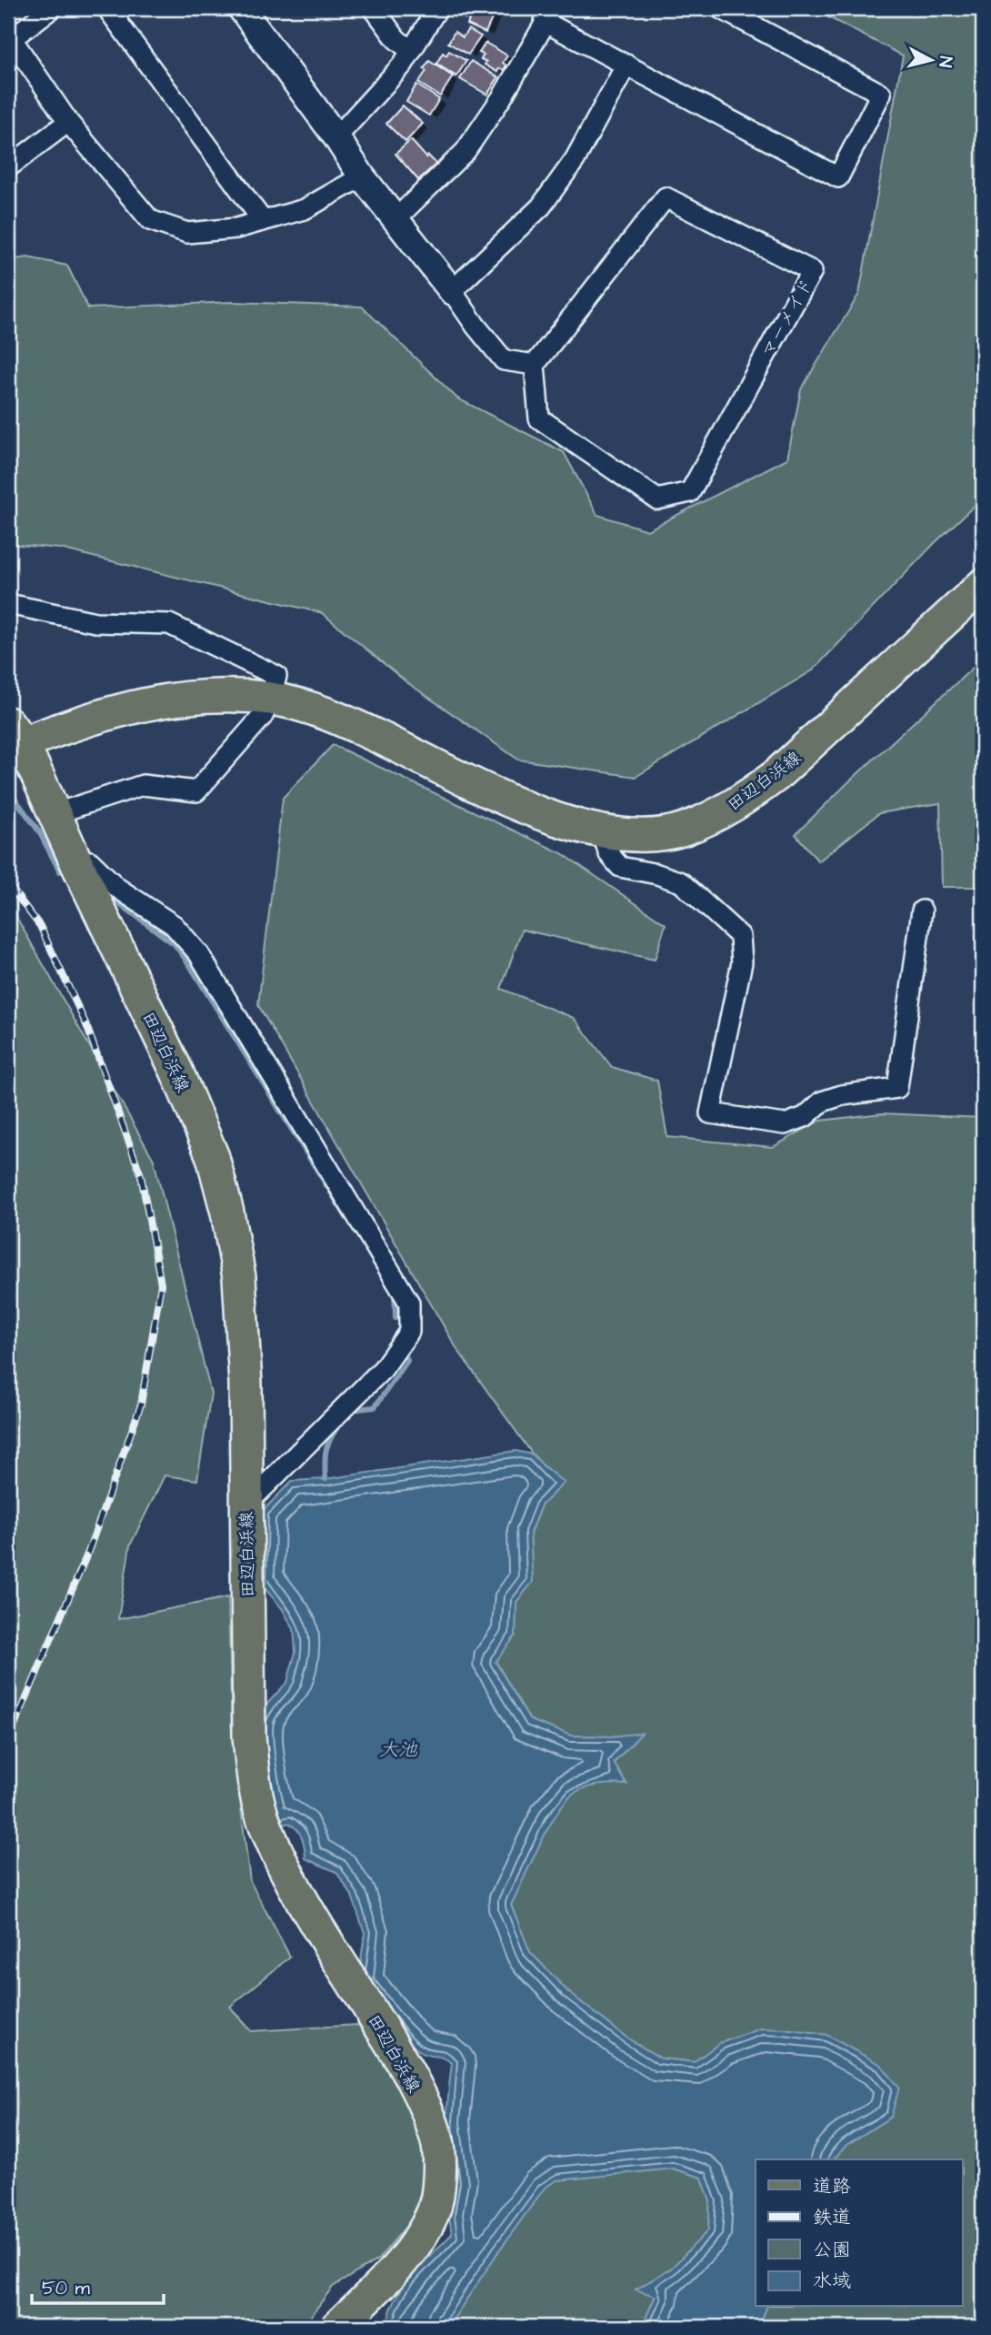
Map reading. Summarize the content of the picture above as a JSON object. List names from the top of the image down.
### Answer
{
  "streets": {
    "main road": ["田辺白浜線"],
    "street": ["マーメイド"]
  },
  "water": ["大池"],
  "legend": [
    "道路",
    "鉄道",
    "公園",
    "水域"
  ],
  "scale_bar": "50 m",
  "north": "right"
}
